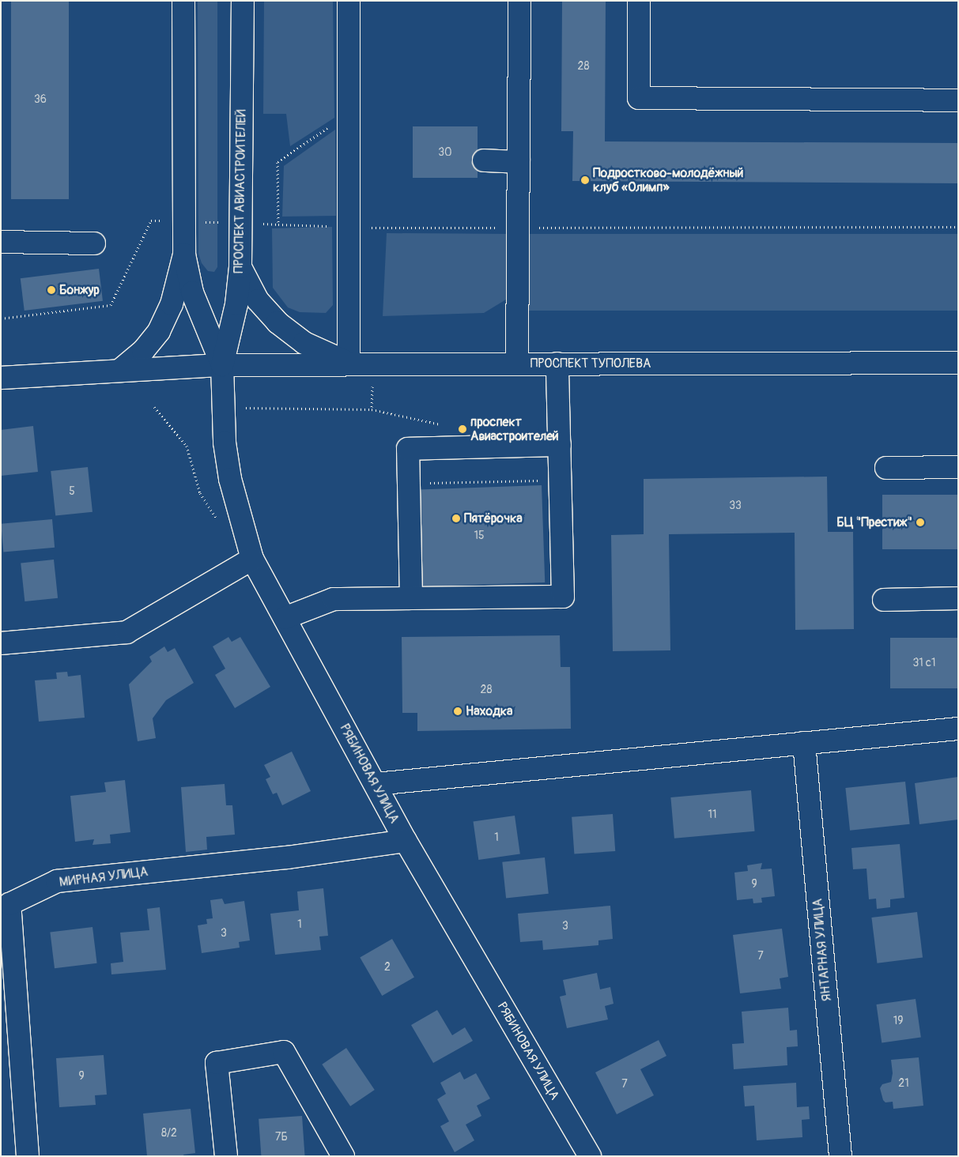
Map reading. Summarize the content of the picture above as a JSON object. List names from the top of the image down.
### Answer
{
  "streets": {
    "street": [
      "ПРОСПЕКТ АВИАСТРОИТЕЛЕЙ",
      "ПРОСПЕКТ ТУПОЛЕВА",
      "РЯБИНОВАЯ УЛИЦА",
      "МИРНАЯ УЛИЦА",
      "ЯНТАРНАЯ УЛИЦА"
    ]
  },
  "crossings": [
    ["ПРОСПЕКТ АВИАСТРОИТЕЛЕЙ", "ПРОСПЕКТ ТУПОЛЕВА"],
    ["ПРОСПЕКТ АВИАСТРОИТЕЛЕЙ", "РЯБИНОВАЯ УЛИЦА"],
    ["ПРОСПЕКТ ТУПОЛЕВА", "РЯБИНОВАЯ УЛИЦА"],
    ["РЯБИНОВАЯ УЛИЦА", "МИРНАЯ УЛИЦА"]
  ],
  "places": [
    "Подростково-молодёжный клуб «Олимп»",
    "Бонжур",
    "проспект Авиастроителей",
    "Пятёрочка",
    "БЦ \"Престиж\"",
    "Находка"
  ],
  "house_numbers": [
    "28",
    "36",
    "30",
    "5",
    "33",
    "15",
    "31 с1",
    "28",
    "11",
    "1",
    "9",
    "1",
    "3",
    "3",
    "7",
    "2",
    "19",
    "9",
    "21",
    "7",
    "8/2",
    "7Б"
  ]
}
